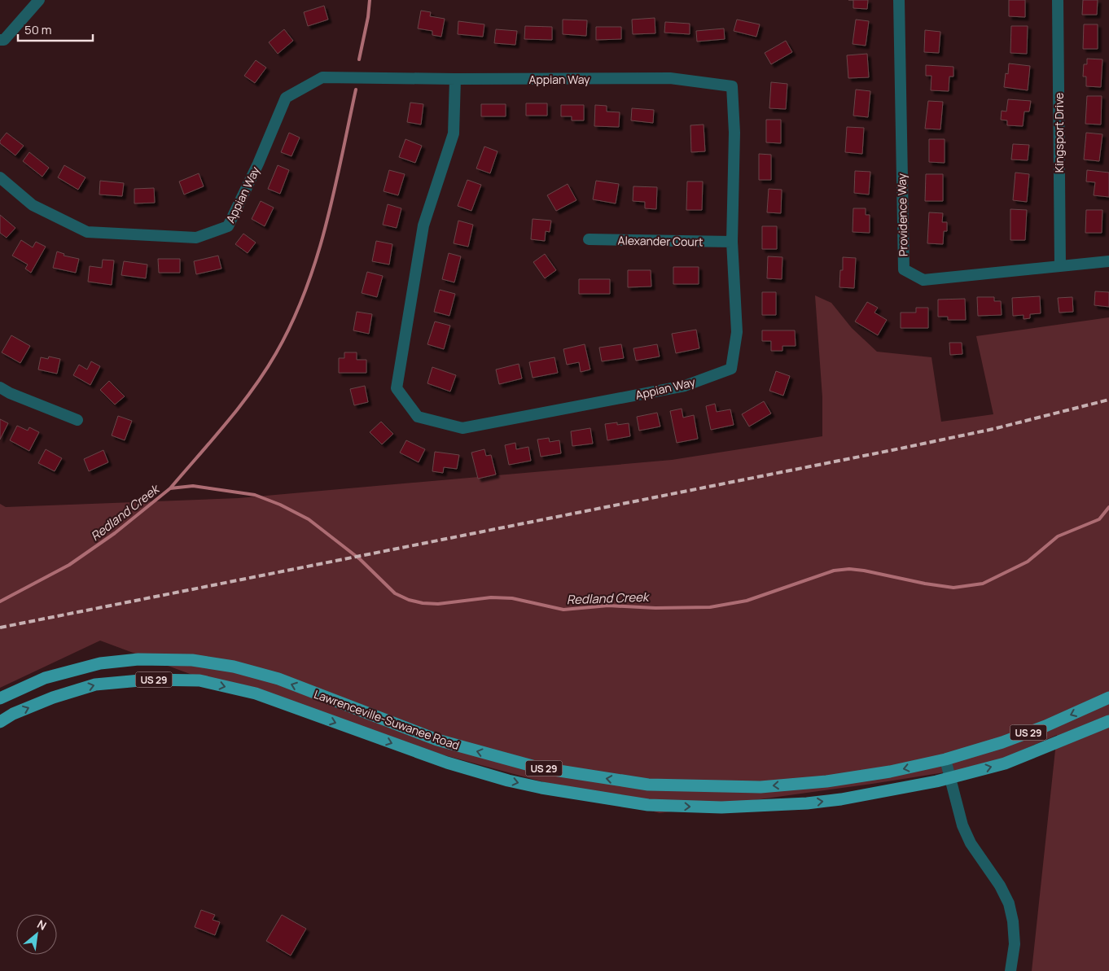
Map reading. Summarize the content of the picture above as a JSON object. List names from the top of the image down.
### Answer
{
  "streets": {
    "main road": ["US 29", "Lawrenceville-Suwanee Road"],
    "street": [
      "Appian Way",
      "Kingsport Drive",
      "Providence Way",
      "Alexander Court"
    ]
  },
  "crossings": [
    ["Appian Way", "Alexander Court"],
    ["Kingsport Drive", "Providence Way"]
  ],
  "water": ["Redland Creek"],
  "scale_bar": "50 m",
  "north": "top right"
}
